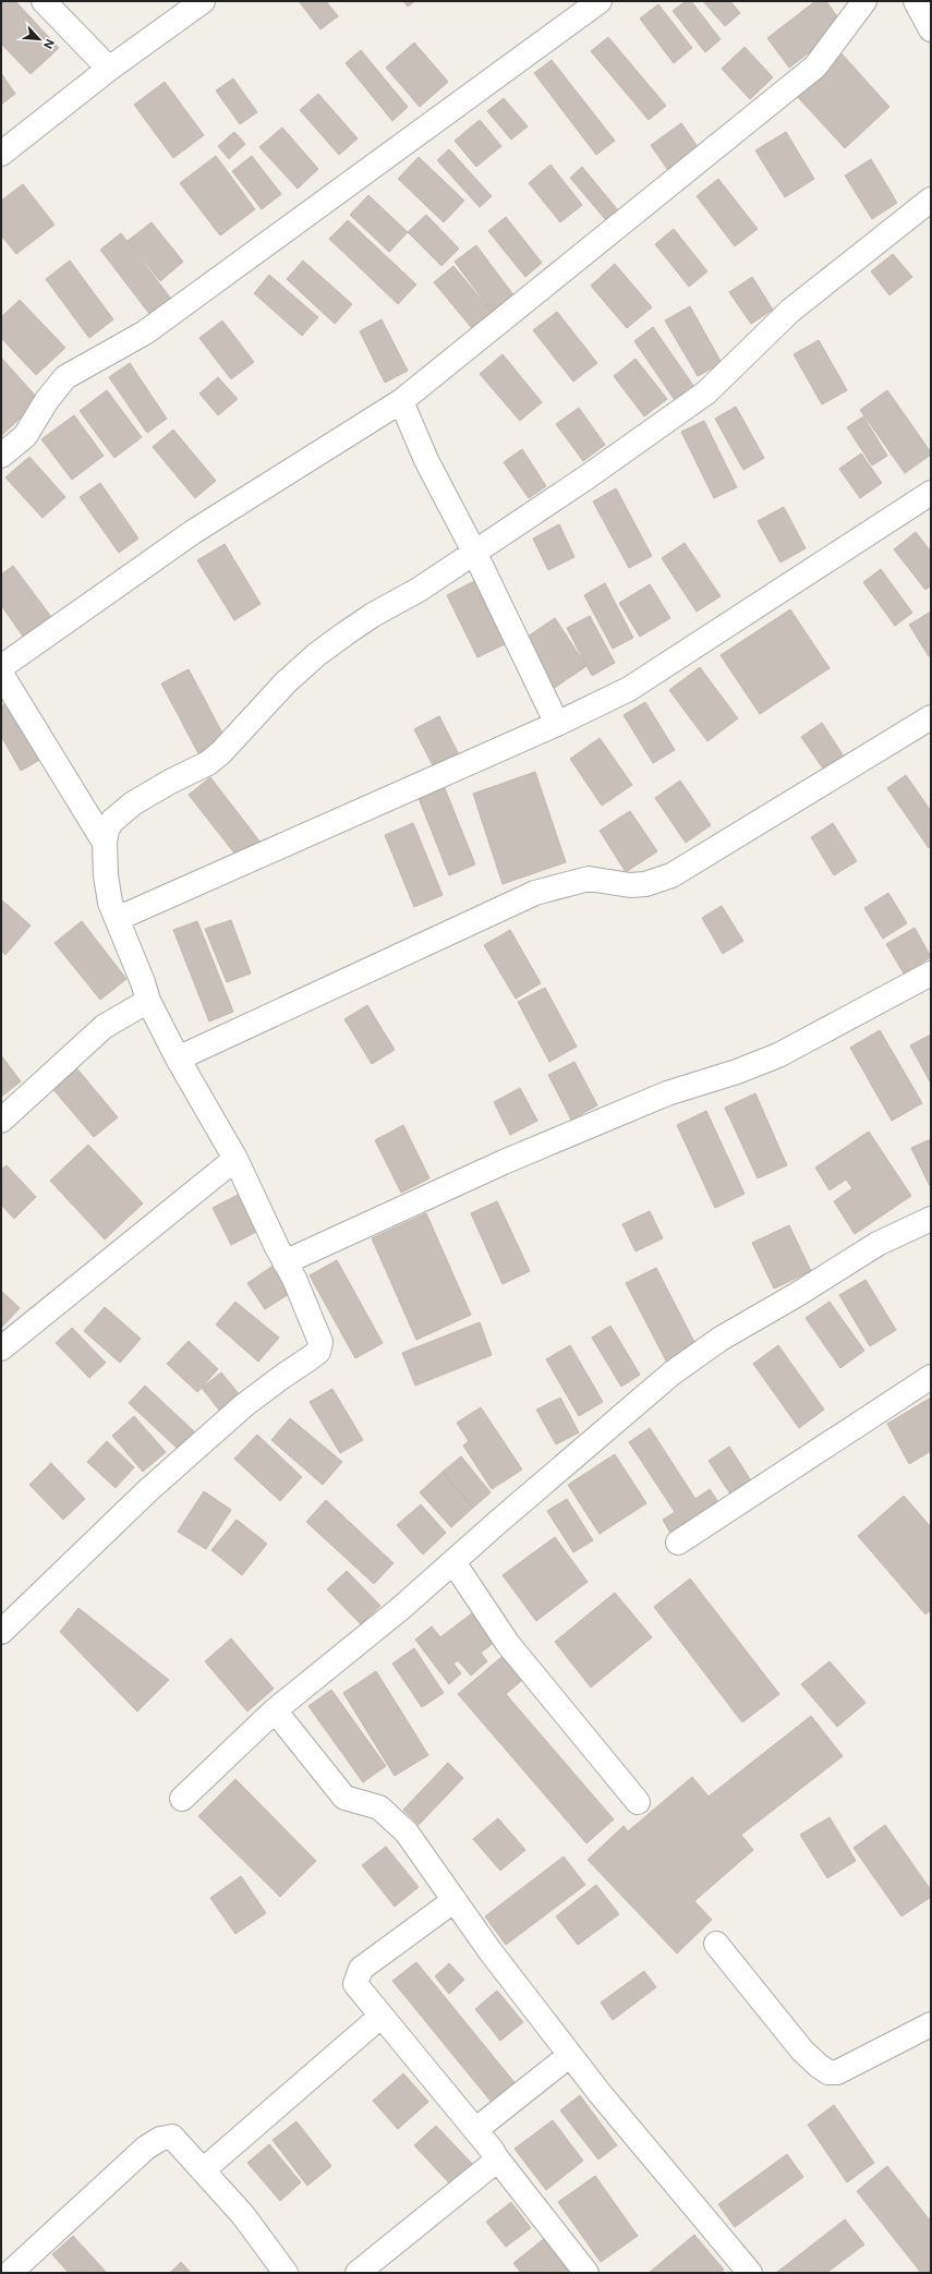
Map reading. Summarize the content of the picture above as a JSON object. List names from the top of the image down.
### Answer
{
  "north": "bottom right"
}
